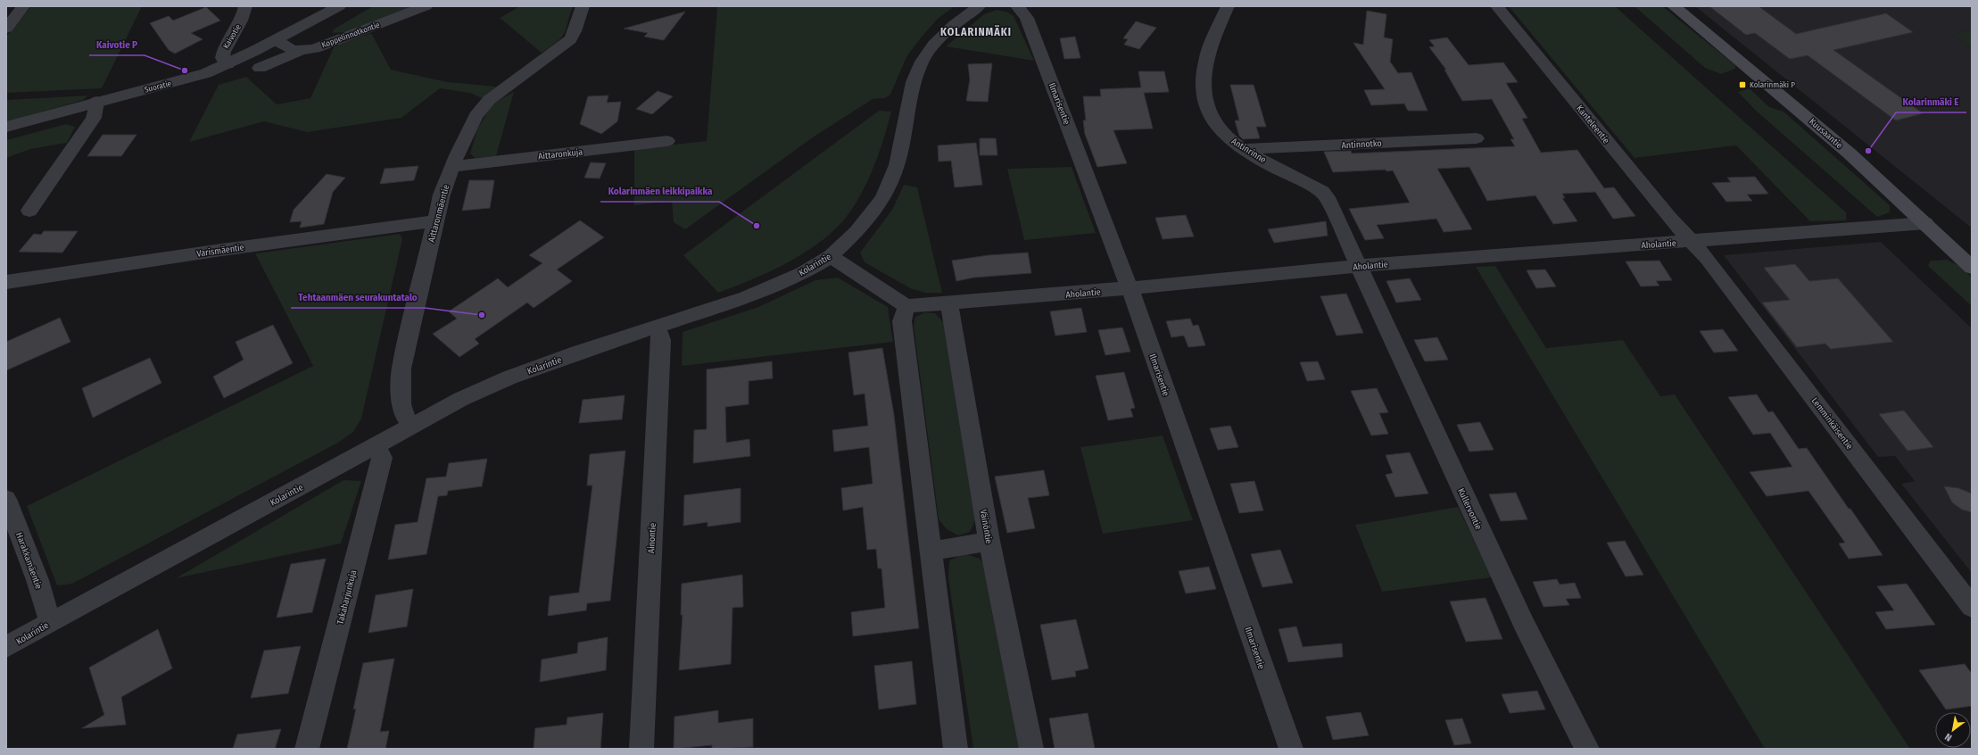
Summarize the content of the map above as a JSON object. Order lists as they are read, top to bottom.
{
  "streets": {
    "main road": ["Kuusaantie"],
    "street": [
      "Koppelinnotkontie",
      "Kaivotie",
      "Suoratie",
      "Ilmarisentie",
      "Kanteleentie",
      "Antinnotko",
      "Antinrinne",
      "Aittaronkuja",
      "Aittaronmäentie",
      "Aholantie",
      "Varismäentie",
      "Kolarintie",
      "Lemminkäisentie",
      "Kullervontie",
      "Väinöntie",
      "Ainontie",
      "Harakkamäentie",
      "Takaharjunkuja"
    ]
  },
  "crossings": [
    ["Kaivotie", "Suoratie"],
    ["Ilmarisentie", "Aholantie"],
    ["Kanteleentie", "Aholantie"],
    ["Kanteleentie", "Lemminkäisentie"],
    ["Kuusaantie", "Aholantie"],
    ["Antinnotko", "Antinrinne"],
    ["Antinrinne", "Aholantie"],
    ["Antinrinne", "Kullervontie"],
    ["Aittaronkuja", "Aittaronmäentie"],
    ["Aittaronmäentie", "Varismäentie"],
    ["Aittaronmäentie", "Kolarintie"],
    ["Aholantie", "Lemminkäisentie"],
    ["Aholantie", "Kullervontie"],
    ["Aholantie", "Väinöntie"],
    ["Kolarintie", "Ainontie"],
    ["Kolarintie", "Harakkamäentie"],
    ["Kolarintie", "Takaharjunkuja"]
  ],
  "districts": ["KOLARINMÄKI"],
  "places": {
    "other": [
      "Kaivotie P",
      "Kolarinmäki E",
      "Kolarinmäen leikkipaikka",
      "Tehtaanmäen seurakuntatalo"
    ],
    "transit": ["Kolarinmäki P"]
  },
  "north": "bottom left"
}
